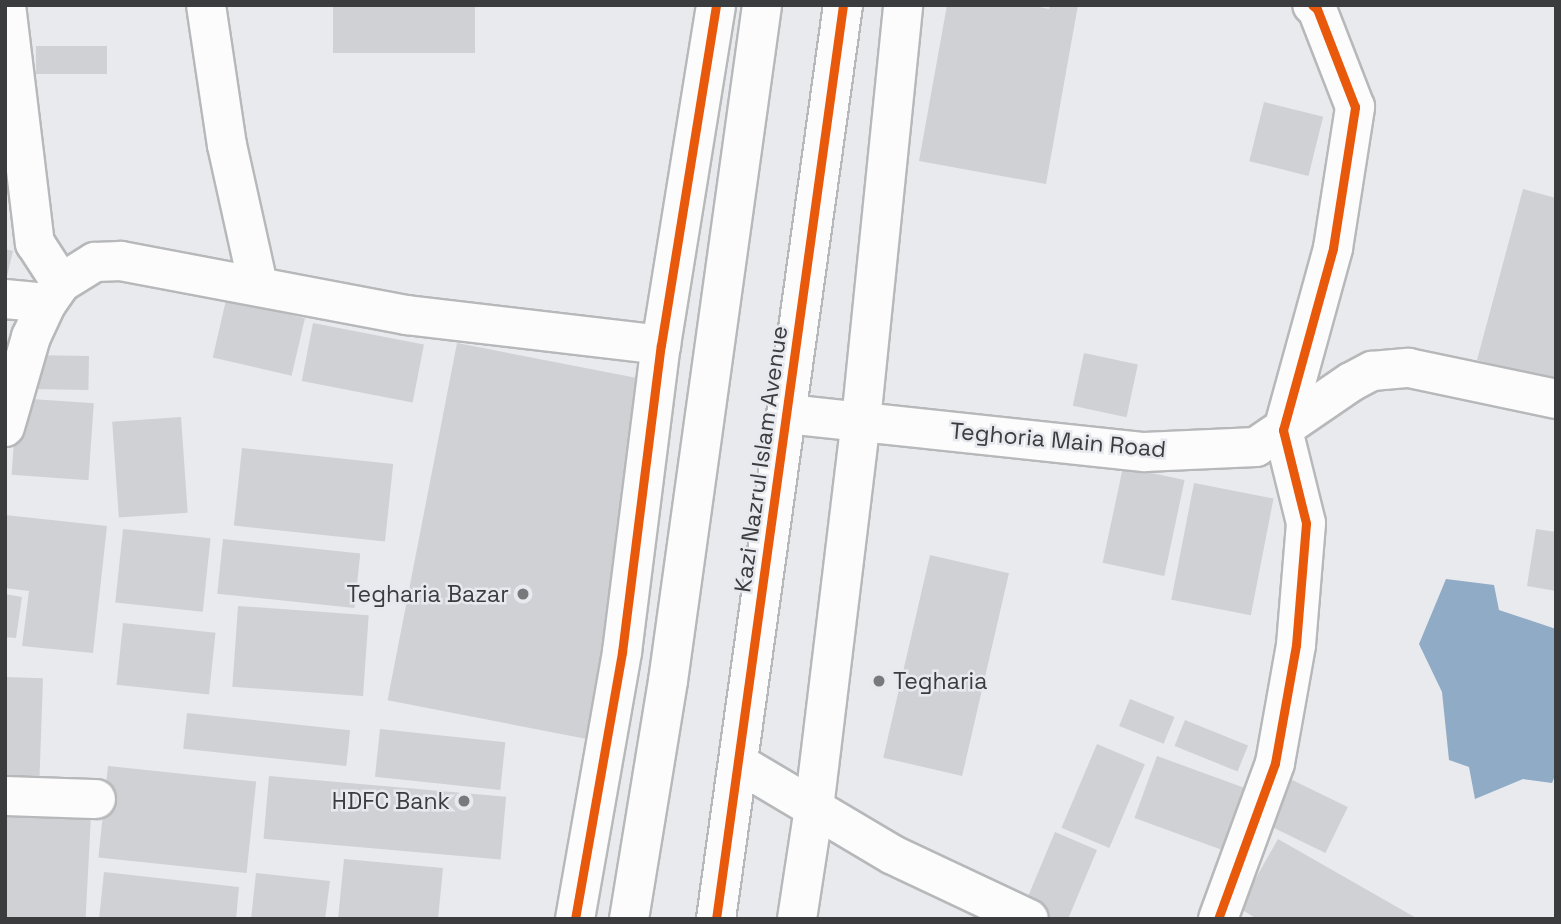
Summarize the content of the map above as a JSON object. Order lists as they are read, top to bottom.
{
  "streets": {
    "street": ["Teghoria Main Road", "Kazi Nazrul Islam Avenue"]
  },
  "crossings": [
    ["Teghoria Main Road", "Kazi Nazrul Islam Avenue"]
  ],
  "places": ["Tegharia Bazar", "Tegharia", "HDFC Bank"]
}
